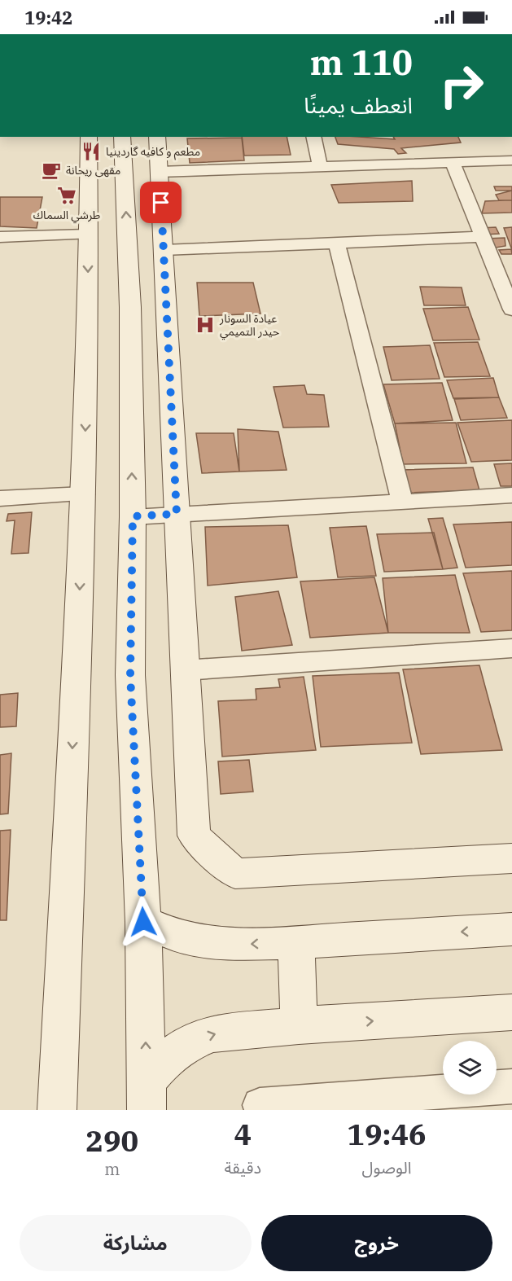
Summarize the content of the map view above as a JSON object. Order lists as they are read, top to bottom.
{
  "places": {
    "restaurant": ["مطعم و كافيه گاردينيا"],
    "cafe": ["مقهى ريحانة"],
    "supermarket": ["طرشي السماك"],
    "hospital": ["عيادة السونار حيدر التميمي"]
  },
  "page": {
    "status": "19:42",
    "turn": ["110 m", "انعطف يمينًا"],
    "eta": [
      "19:46",
      "الوصول",
      "4",
      "دقيقة",
      "290",
      "m"
    ],
    "buttons": ["خروج", "مشاركة"]
  }
}
